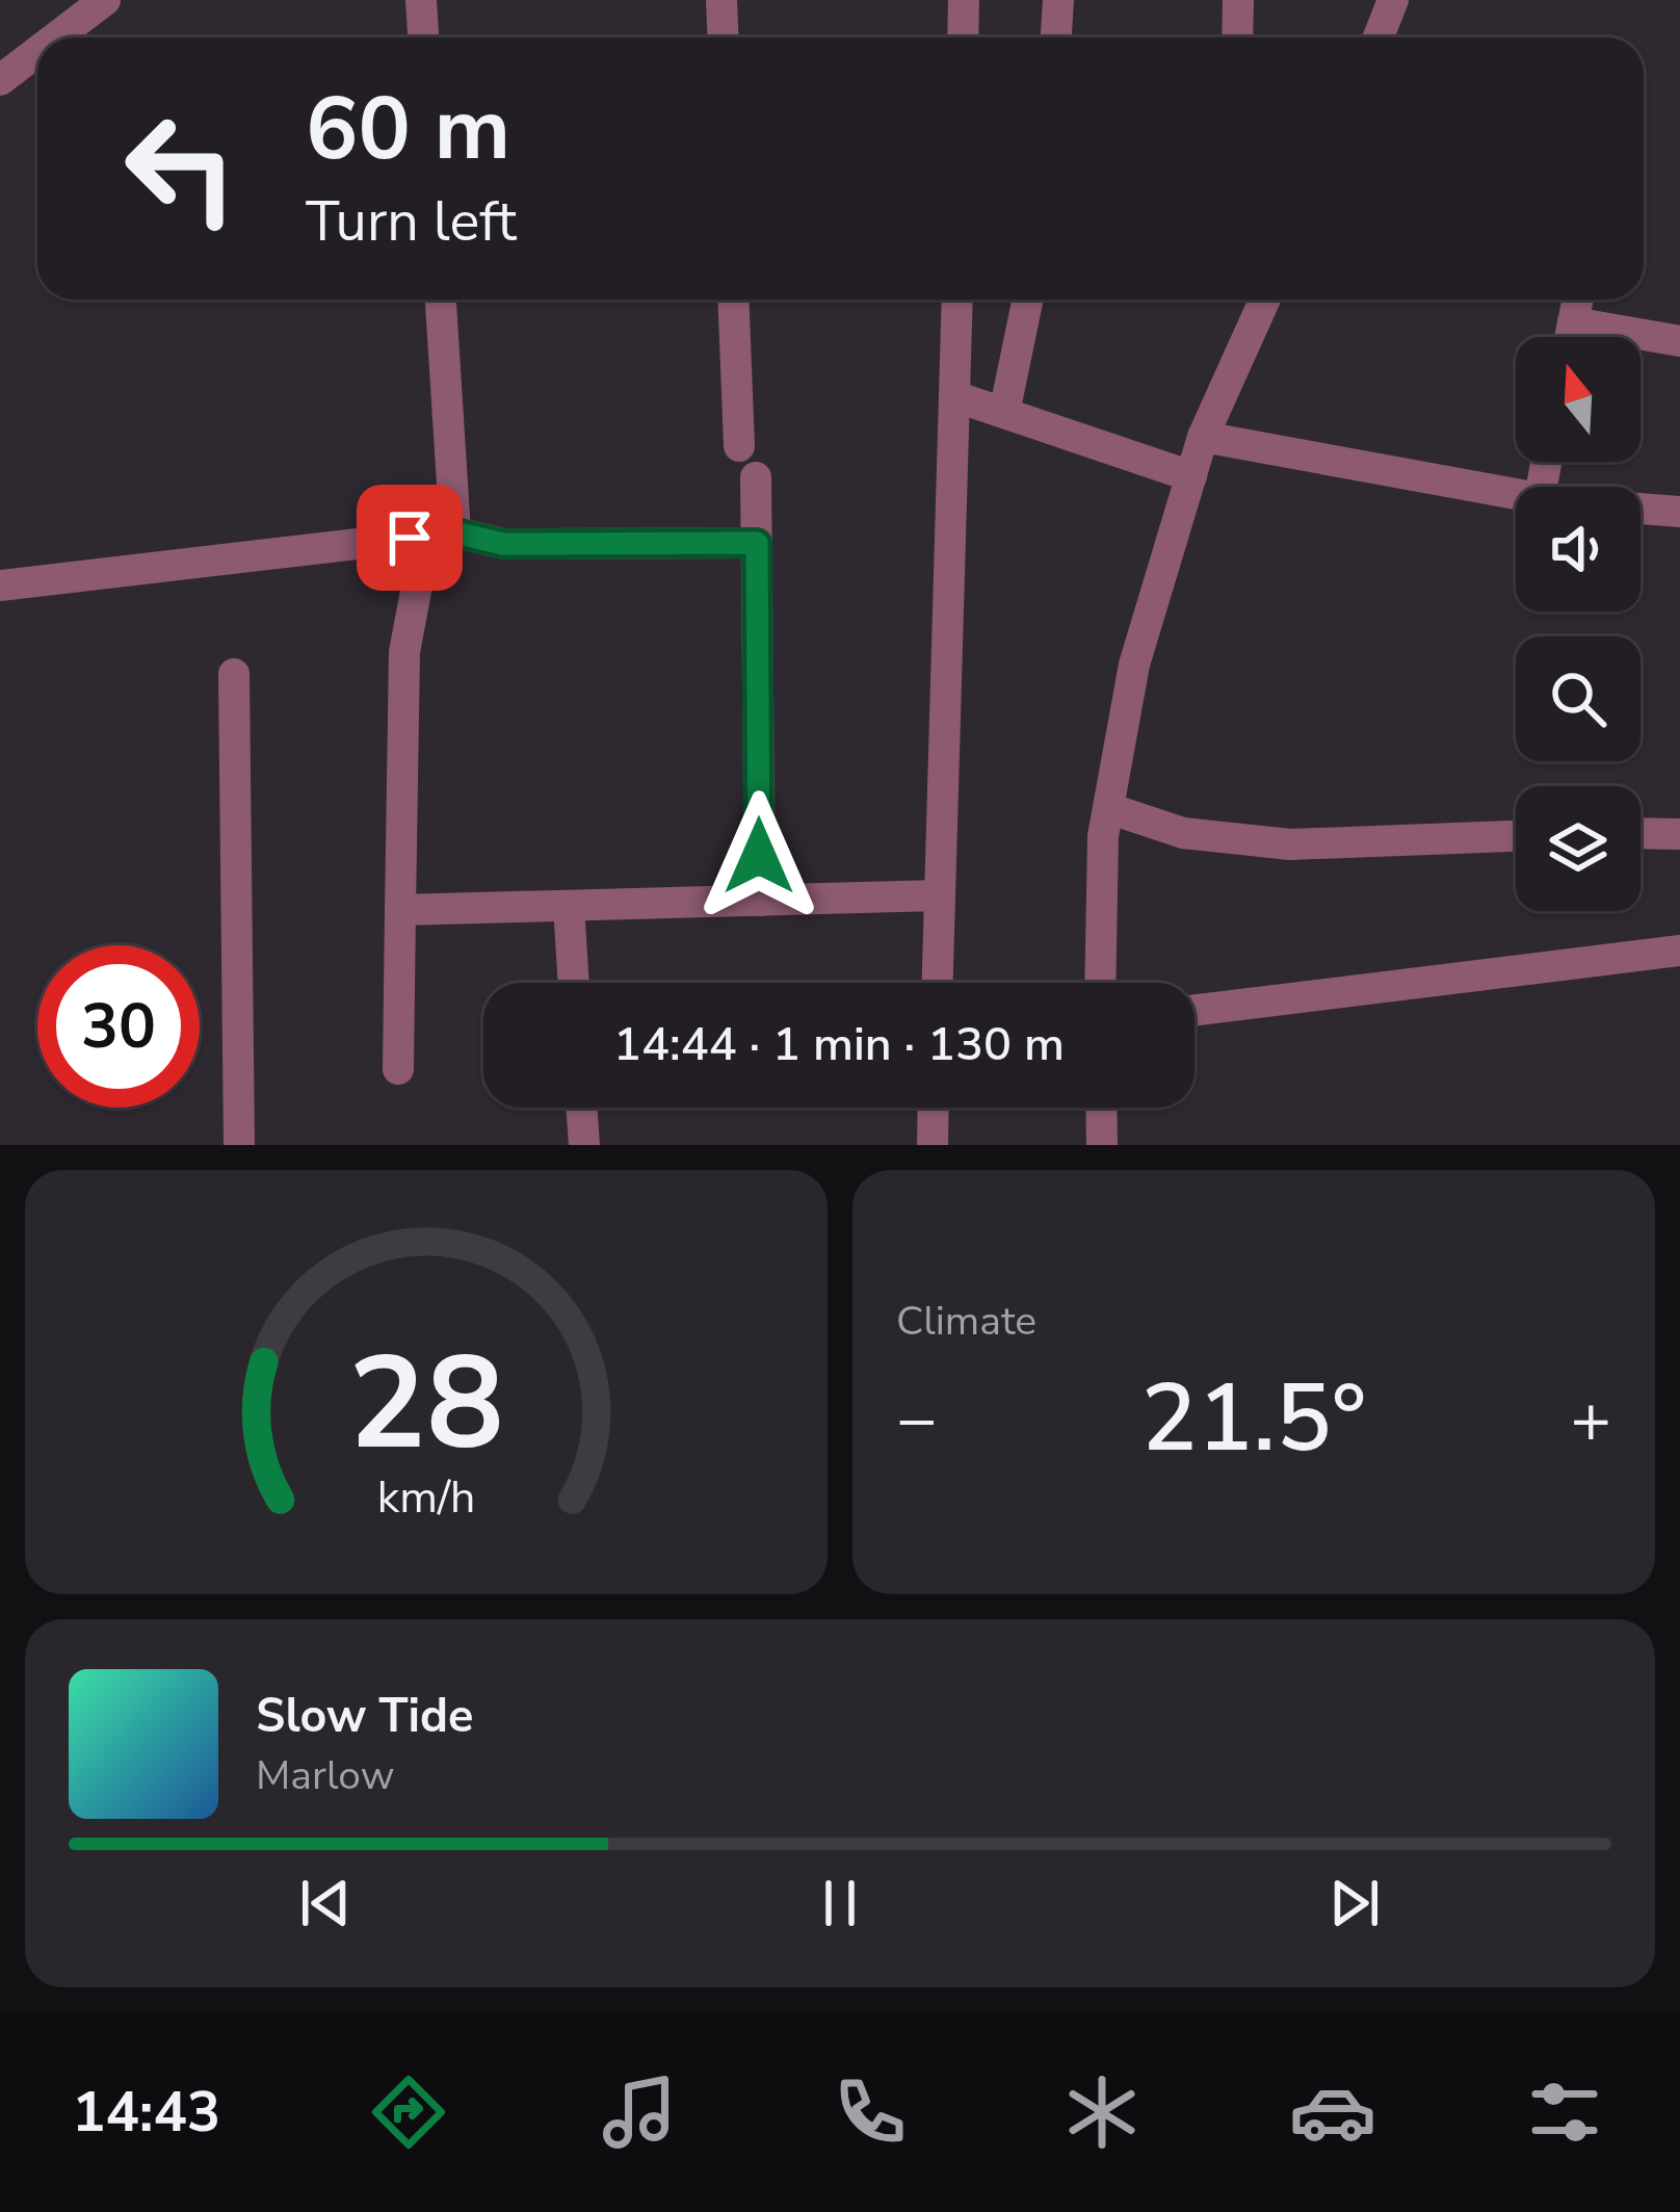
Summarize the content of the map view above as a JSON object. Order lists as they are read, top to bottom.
{
  "north": "top",
  "page": {
    "turn": ["60 m", "Turn left"],
    "limit": "30",
    "trip": "14:44 · 1 min · 130 m",
    "tile": "Climate",
    "heat": ["−", "21.5°", "+"],
    "song": ["Slow Tide", "Marlow"],
    "tabs": "14:43",
    "gauge": ["28", "km/h"]
  }
}
